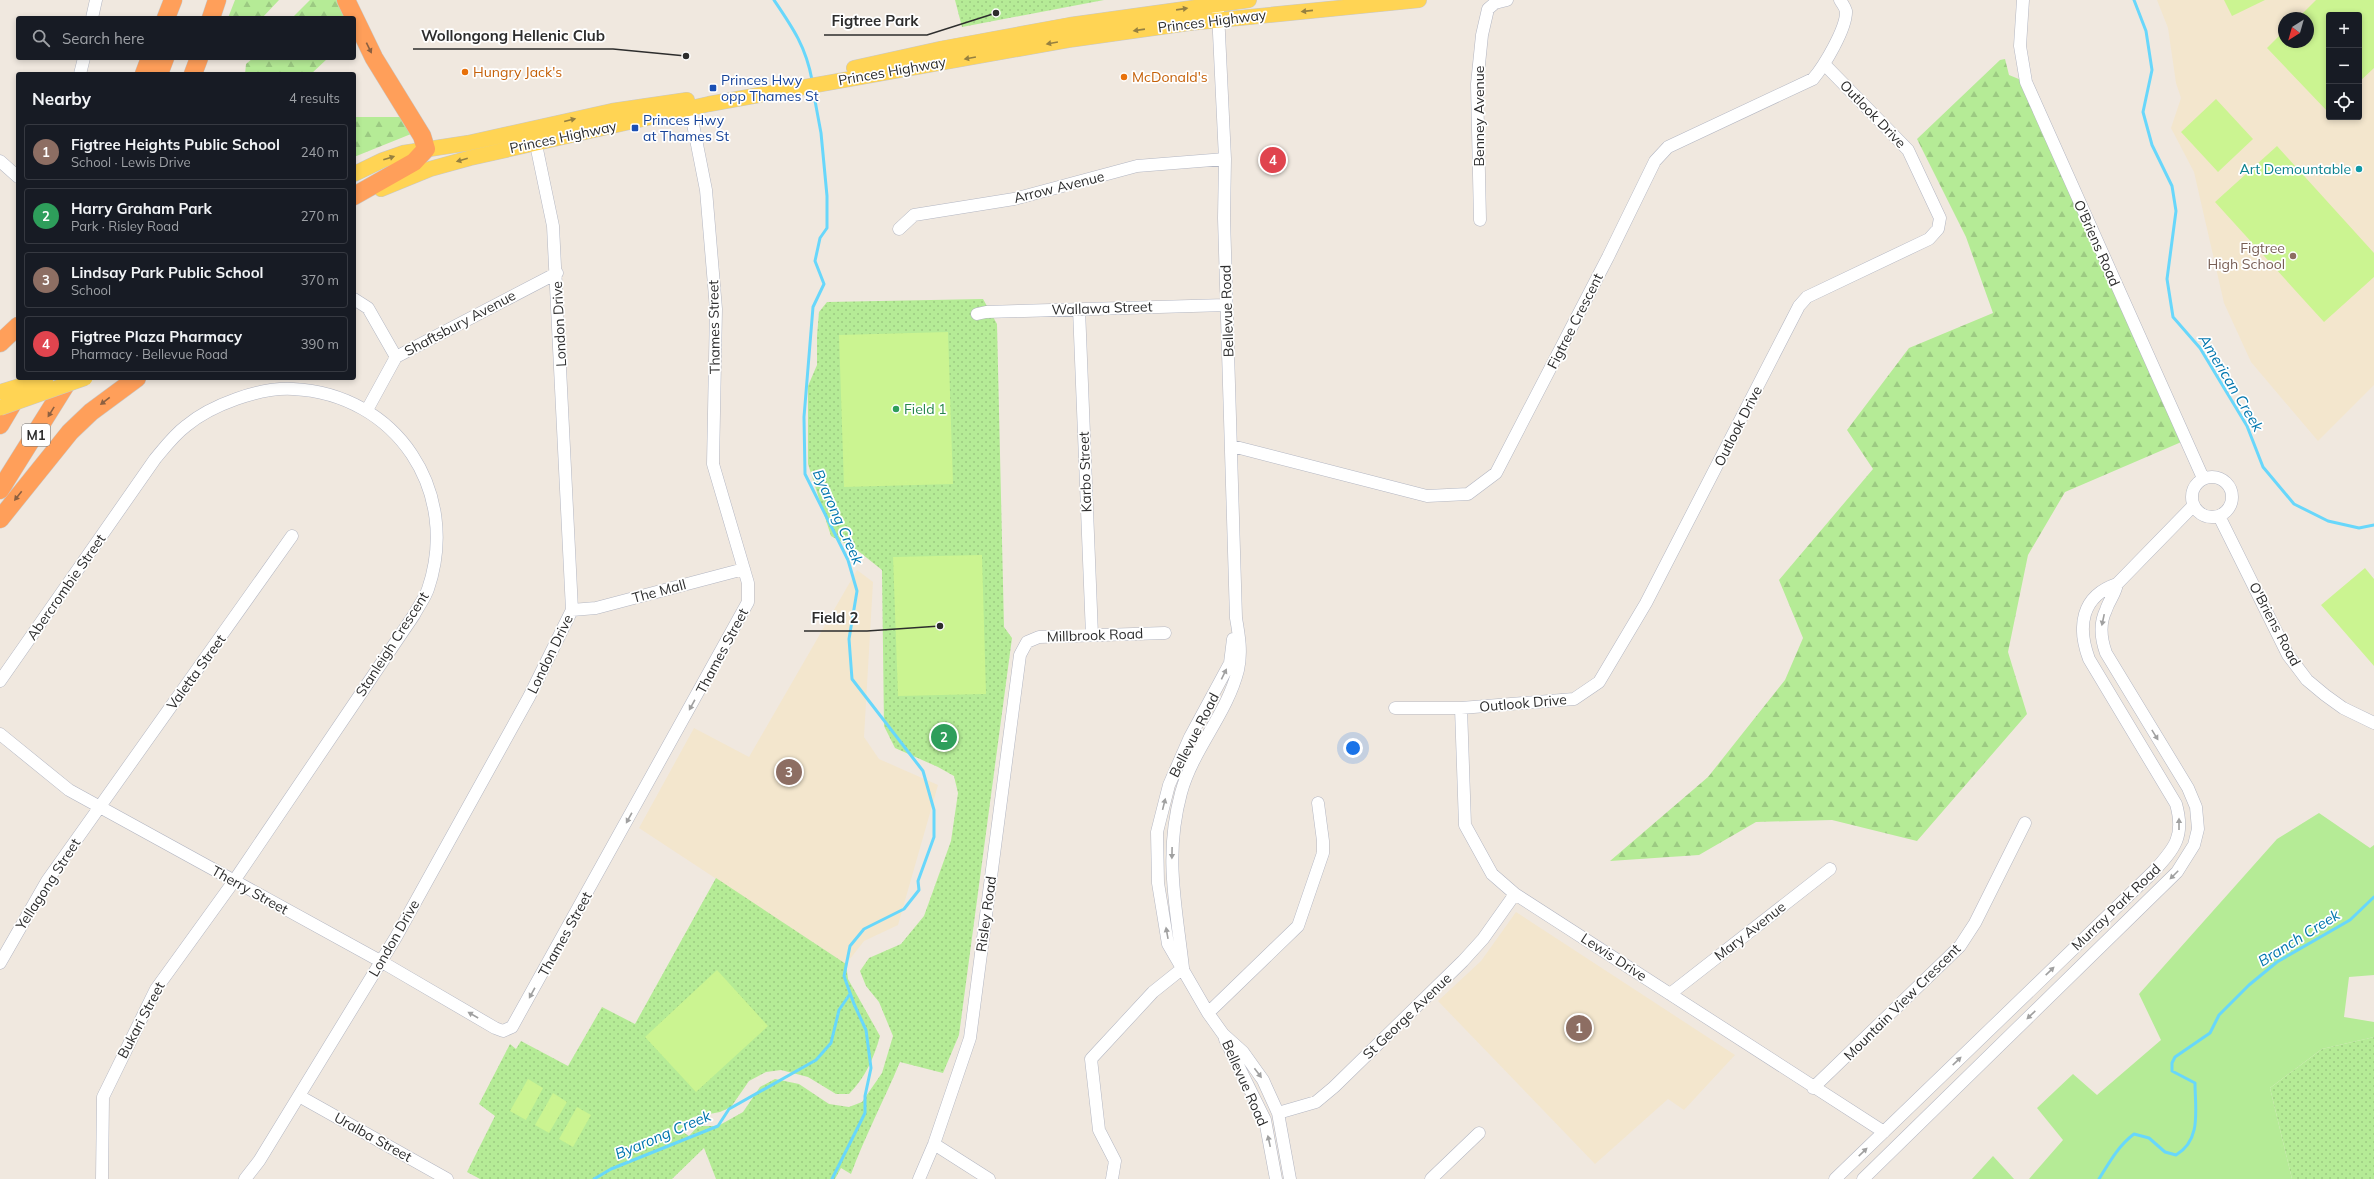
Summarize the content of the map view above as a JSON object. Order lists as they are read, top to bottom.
{
  "streets": {
    "highway": ["M1"],
    "main road": ["Princes Highway"],
    "street": [
      "Outlook Drive",
      "Benney Avenue",
      "Arrow Avenue",
      "O'Briens Road",
      "Wallawa Street",
      "Bellevue Road",
      "Figtree Crescent",
      "Shaftsbury Avenue",
      "London Drive",
      "Thames Street",
      "Karbo Street",
      "Abercrombie Street",
      "The Mall",
      "Millbrook Road",
      "Stanleigh Crescent",
      "Valetta Street",
      "Yellagong Street",
      "Therry Street",
      "Murray Park Road",
      "Risley Road",
      "Mary Avenue",
      "Lewis Drive",
      "Mountain View Crescent",
      "St George Avenue",
      "Bukari Street",
      "Uralba Street"
    ]
  },
  "crossings": [
    ["Princes Highway", "Bellevue Road"],
    ["Princes Highway", "London Drive"],
    ["Princes Highway", "Thames Street"],
    ["Outlook Drive", "Figtree Crescent"],
    ["Outlook Drive", "Lewis Drive"],
    ["Arrow Avenue", "Bellevue Road"],
    ["O'Briens Road", "Murray Park Road"],
    ["Wallawa Street", "Bellevue Road"],
    ["Wallawa Street", "Karbo Street"],
    ["Bellevue Road", "Figtree Crescent"],
    ["Bellevue Road", "St George Avenue"],
    ["Shaftsbury Avenue", "London Drive"],
    ["Shaftsbury Avenue", "Stanleigh Crescent"],
    ["London Drive", "The Mall"],
    ["London Drive", "Therry Street"],
    ["London Drive", "Uralba Street"],
    ["Thames Street", "The Mall"],
    ["Thames Street", "Therry Street"],
    ["Karbo Street", "Millbrook Road"],
    ["Abercrombie Street", "Stanleigh Crescent"],
    ["Millbrook Road", "Risley Road"],
    ["Stanleigh Crescent", "Therry Street"],
    ["Stanleigh Crescent", "Bukari Street"],
    ["Valetta Street", "Yellagong Street"],
    ["Valetta Street", "Therry Street"],
    ["Yellagong Street", "Therry Street"],
    ["Therry Street", "Bukari Street"],
    ["Murray Park Road", "Lewis Drive"],
    ["Mary Avenue", "Lewis Drive"],
    ["Lewis Drive", "Mountain View Crescent"],
    ["Lewis Drive", "St George Avenue"]
  ],
  "one_way": ["Thames Street"],
  "water": ["American Creek", "Byarong Creek", "Branch Creek"],
  "places": {
    "other": [
      "Figtree Park",
      "Wollongong Hellenic Club",
      "Hungry Jack's",
      "McDonald's",
      "Art Demountable",
      "Figtree High School",
      "Field 1",
      "Field 2"
    ],
    "transit": ["Princes Hwy opp Thames St", "Princes Hwy at Thames St"]
  },
  "north": "bottom left",
  "page": {
    "map_buttons": ["+", "−"],
    "search": "Search here",
    "heading": ["Nearby", "4 results"],
    "list": [
      {
        "mark": "1",
        "name": "Figtree Heights Public School",
        "note": "School · Lewis Drive",
        "value": "240 m"
      },
      {
        "mark": "2",
        "name": "Harry Graham Park",
        "note": "Park · Risley Road",
        "value": "270 m"
      },
      {
        "mark": "3",
        "name": "Lindsay Park Public School",
        "note": "School",
        "value": "370 m"
      },
      {
        "mark": "4",
        "name": "Figtree Plaza Pharmacy",
        "note": "Pharmacy · Bellevue Road",
        "value": "390 m"
      }
    ],
    "pins": [
      "4",
      "2",
      "3",
      "1"
    ]
  }
}
